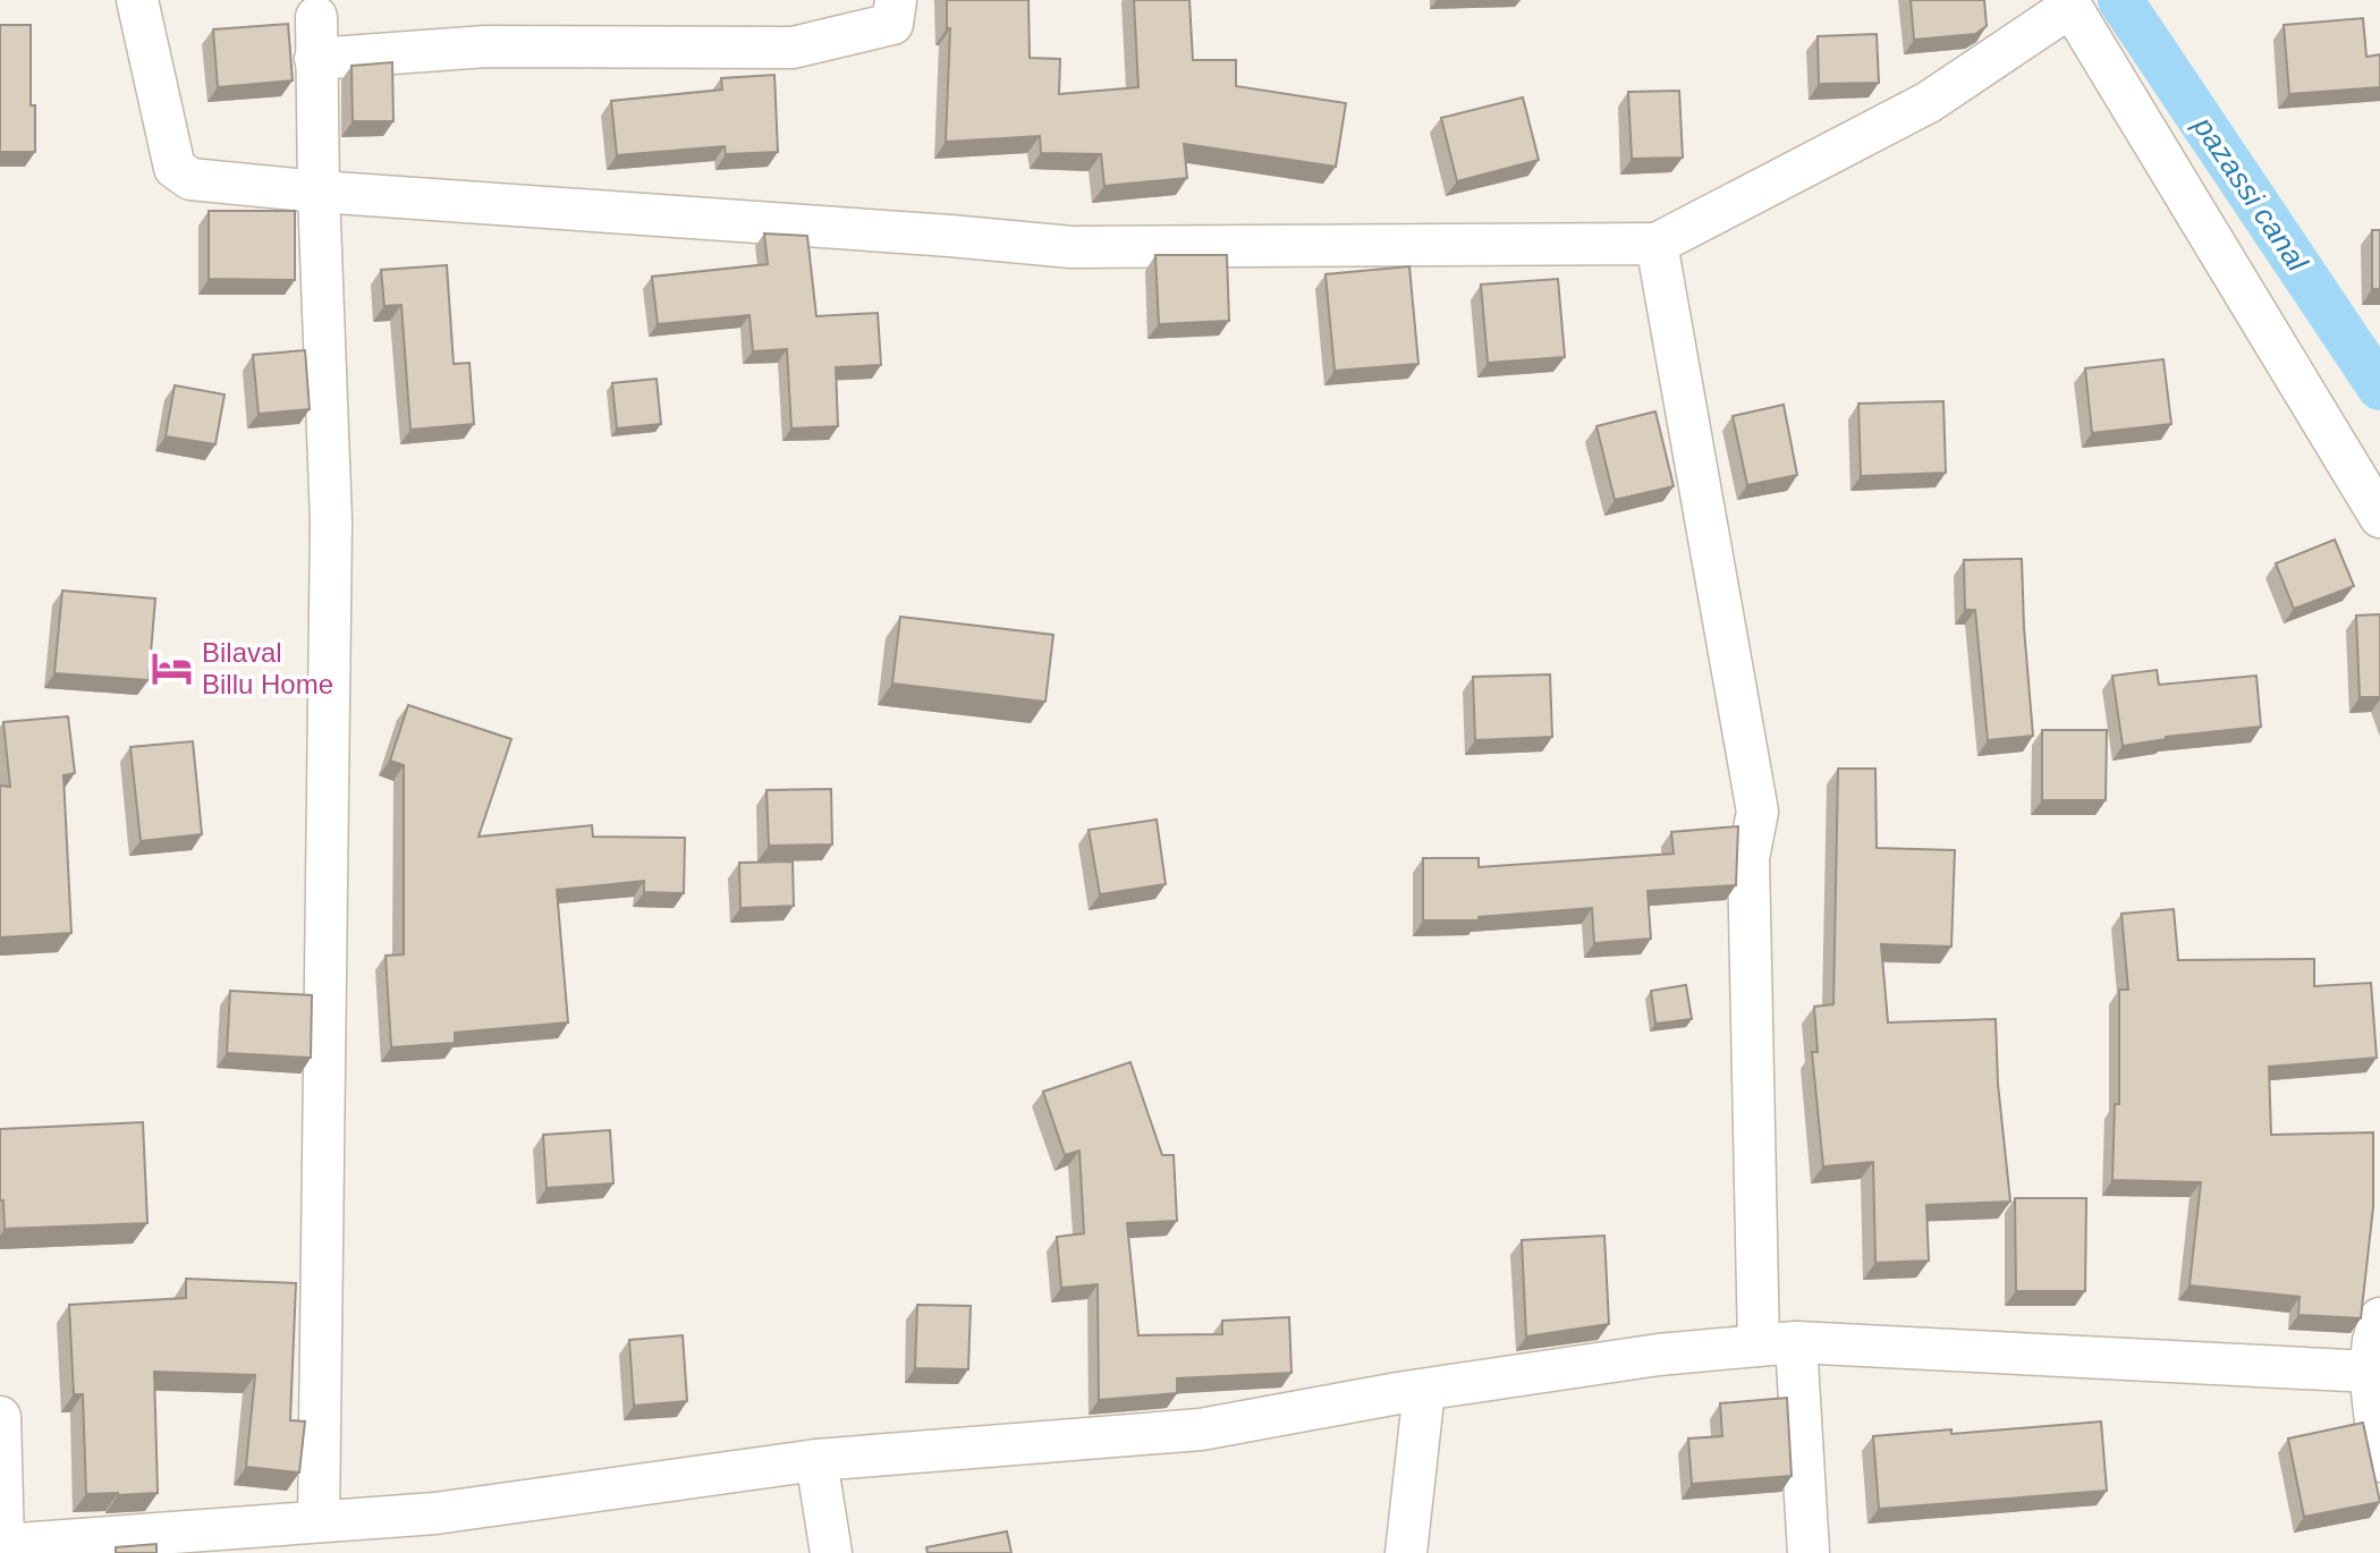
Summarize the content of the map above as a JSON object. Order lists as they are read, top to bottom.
{
  "water": ["pazassi canal"],
  "places": {
    "hotel": ["Bilaval Billu Home"]
  }
}
